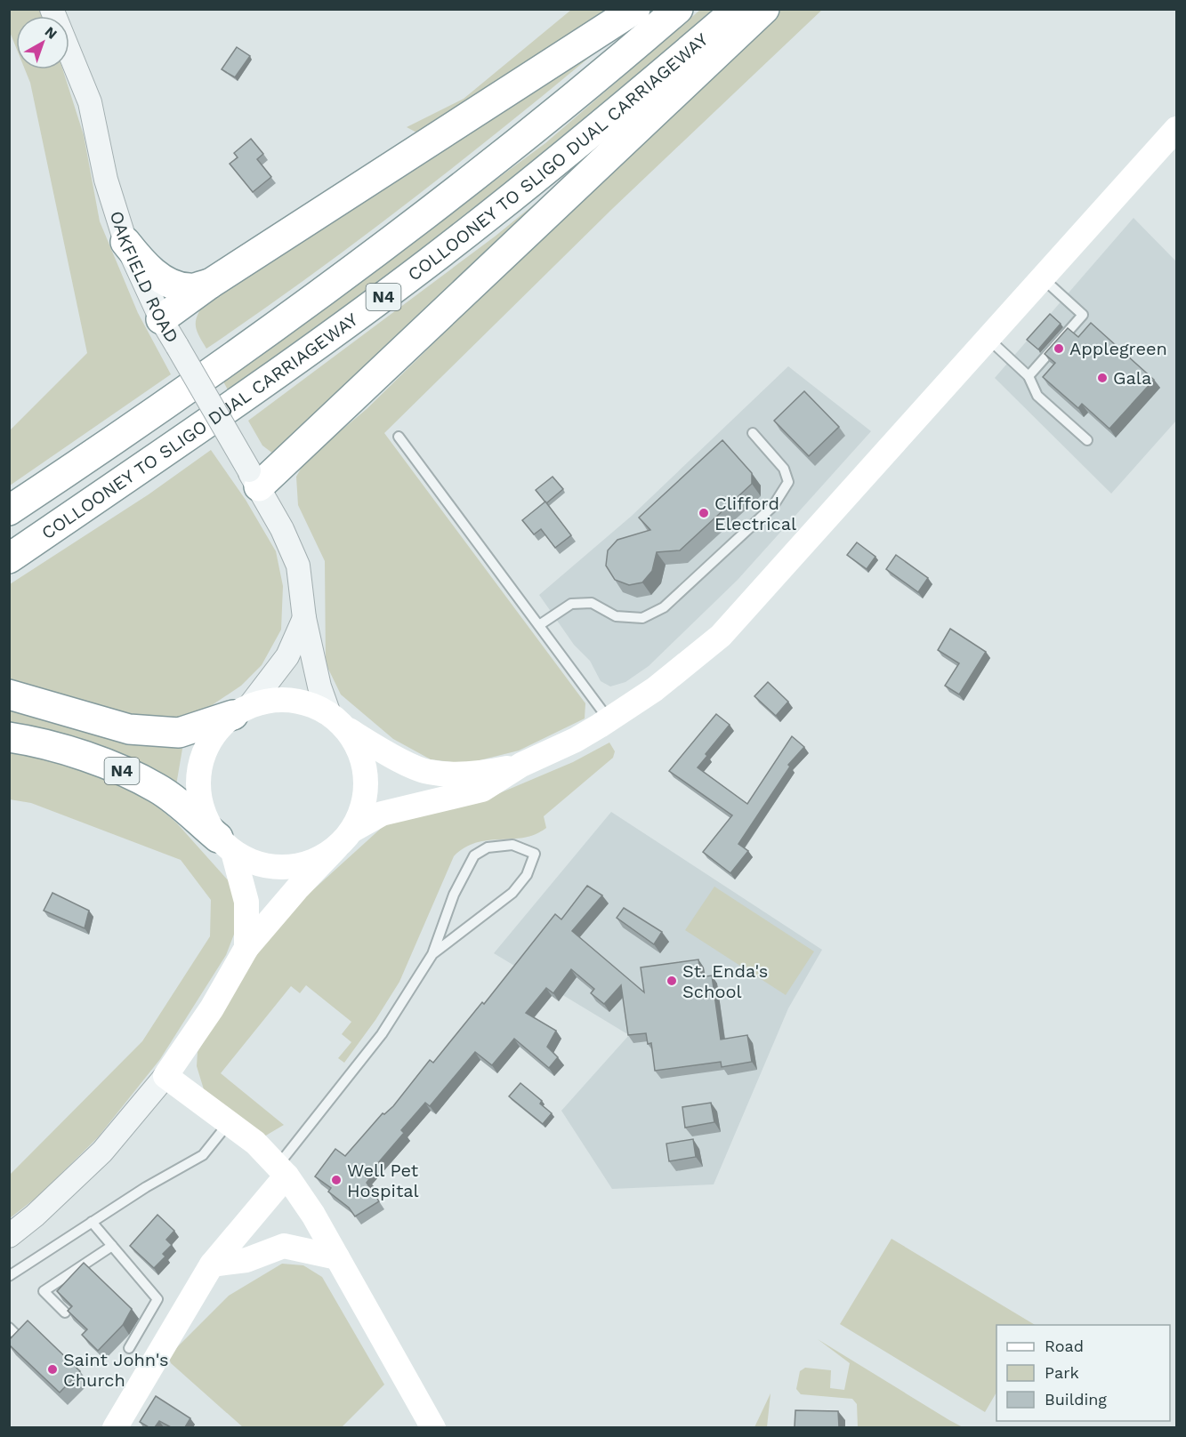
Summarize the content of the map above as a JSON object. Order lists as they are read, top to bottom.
{
  "streets": {
    "highway": ["COLLOONEY TO SLIGO DUAL CARRIAGEWAY", "N4"],
    "street": ["OAKFIELD ROAD"]
  },
  "crossings": [
    ["OAKFIELD ROAD", "N4"]
  ],
  "places": [
    "Applegreen",
    "Gala",
    "Clifford Electrical",
    "St. Enda's School",
    "Well Pet Hospital",
    "Saint John's Church"
  ],
  "legend": ["Road", "Park", "Building"],
  "north": "top right"
}
